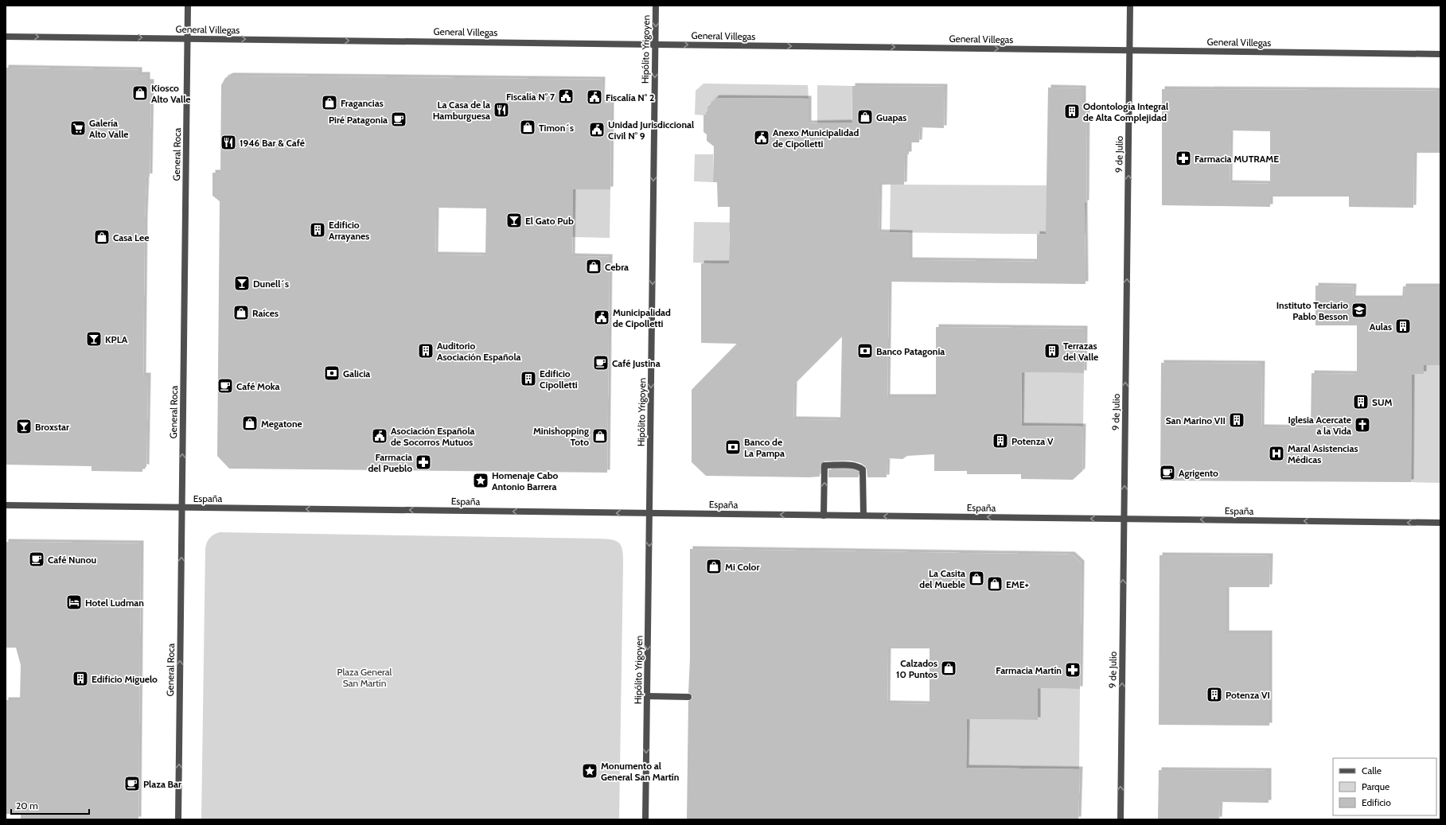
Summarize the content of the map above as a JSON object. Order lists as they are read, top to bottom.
{
  "streets": {
    "street": [
      "General Villegas",
      "Hipólito Yrigoyen",
      "General Roca",
      "9 de Julio",
      "España"
    ]
  },
  "crossings": [
    ["General Villegas", "Hipólito Yrigoyen"],
    ["General Villegas", "General Roca"],
    ["General Villegas", "9 de Julio"],
    ["Hipólito Yrigoyen", "España"],
    ["General Roca", "España"],
    ["9 de Julio", "España"]
  ],
  "one_way": [
    "General Villegas",
    "Hipólito Yrigoyen",
    "General Roca",
    "9 de Julio",
    "España"
  ],
  "parks": ["Plaza General San Martín"],
  "places": {
    "shop": [
      "Kiosco Alto Valle",
      "Fragancias",
      "Guapas",
      "Timon´s",
      "Casa Lee",
      "Cebra",
      "Raíces",
      "Megatone",
      "Minishopping Toto",
      "Mi Color",
      "La Casita del Mueble",
      "EME+",
      "Calzados 10 Puntos"
    ],
    "public building": [
      "Fiscalía N° 7",
      "Fiscalía N° 2",
      "Unidad Jurisdiccional Civil N° 9",
      "Anexo Municipalidad de Cipolletti",
      "Municipalidad de Cipolletti",
      "Asociación Española de Socorros Mutuos"
    ],
    "restaurant": ["La Casa de la Hamburguesa", "1946 Bar & Café"],
    "building": [
      "Odontología Integral de Alta Complejidad",
      "Edificio Arrayanes",
      "Aulas",
      "Auditorio Asociación Española",
      "Terrazas del Valle",
      "Edificio Cipolletti",
      "SUM",
      "San Marino VII",
      "Potenza V",
      "Edificio Miguelo",
      "Potenza VI"
    ],
    "cafe": [
      "Piré Patagonia",
      "Café Justina",
      "Café Moka",
      "Agrigento",
      "Café Nunou",
      "Plaza Bar"
    ],
    "supermarket": ["Galería Alto Valle"],
    "pharmacy": ["Farmacia MUTRAME", "Farmacia del Pueblo", "Farmacia Martín"],
    "bar": [
      "El Gato Pub",
      "Dunell´s",
      "KPLA",
      "Broxstar"
    ],
    "school or university": ["Instituto Terciario Pablo Besson"],
    "bank": ["Banco Patagonia", "Galicia", "Banco de La Pampa"],
    "church": ["Iglesia Acercate a la Vida"],
    "hospital": ["Maral Asistencias Médicas"],
    "place": ["Homenaje Cabo Antonio Barrera", "Monumento al General San Martín"],
    "hotel": ["Hotel Ludman"]
  },
  "legend": ["Calle", "Parque", "Edificio"],
  "scale_bar": "20 m"
}
